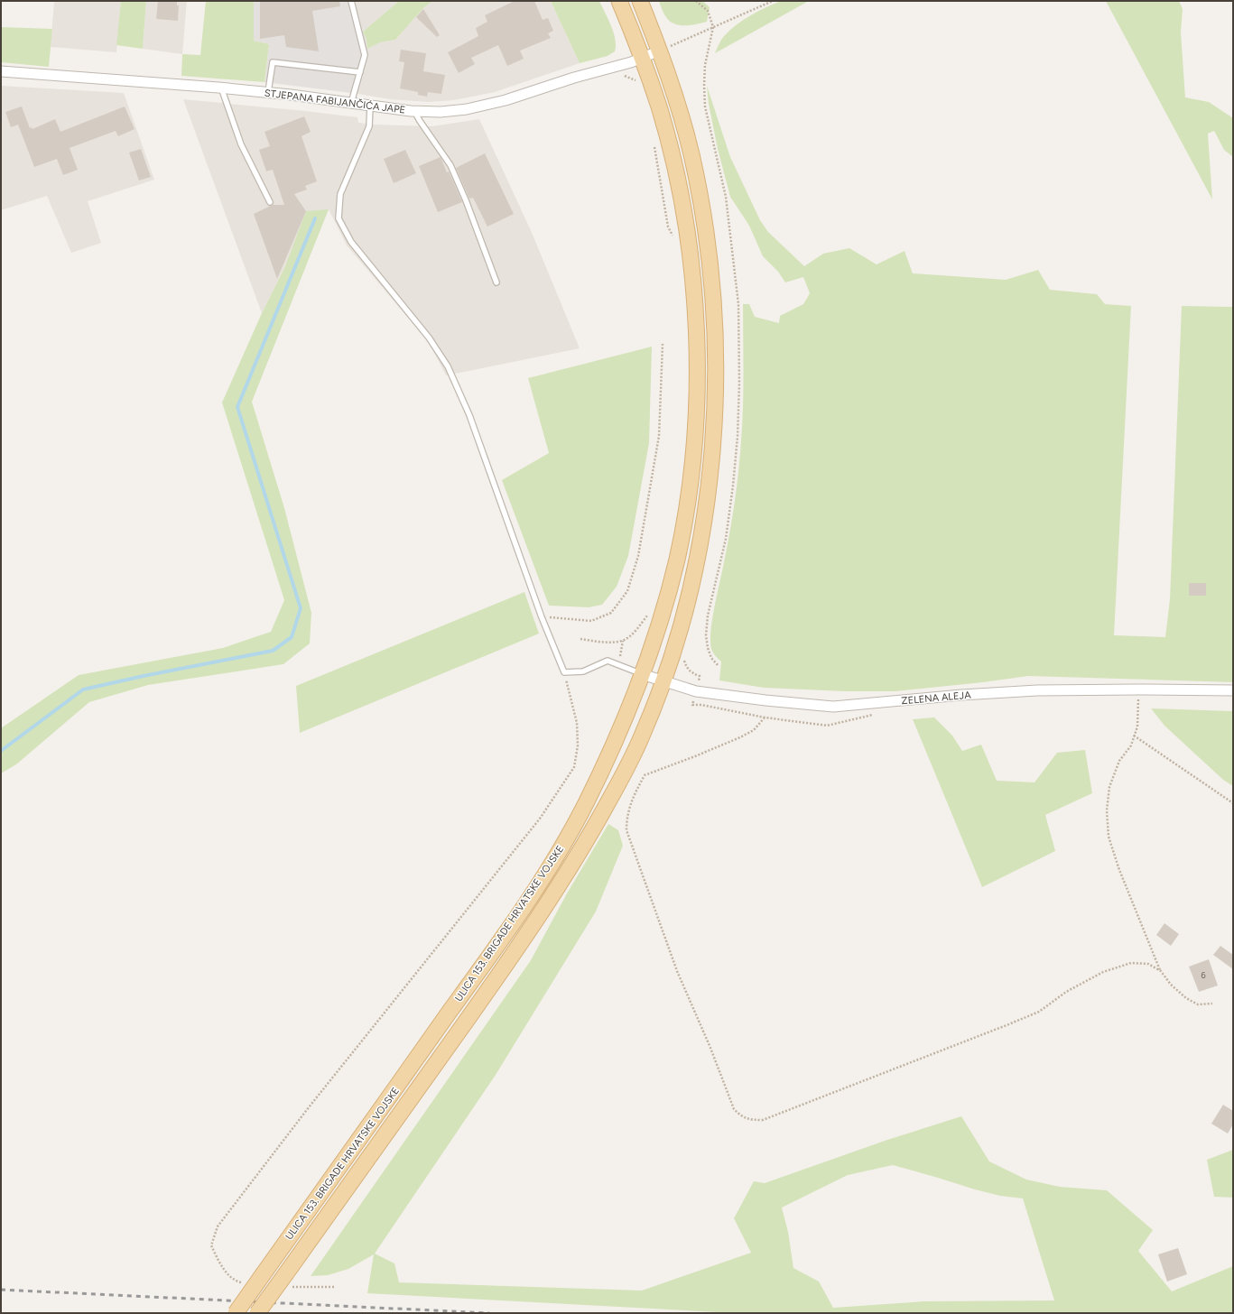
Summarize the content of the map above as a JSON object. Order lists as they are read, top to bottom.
{
  "streets": {
    "main road": ["ULICA 153. BRIGADE HRVATSKE VOJSKE"],
    "street": ["STJEPANA FABIJANČIĆA JAPE", "ZELENA ALEJA"]
  },
  "crossings": [
    ["STJEPANA FABIJANČIĆA JAPE", "ULICA 153. BRIGADE HRVATSKE VOJSKE"],
    ["ZELENA ALEJA", "ULICA 153. BRIGADE HRVATSKE VOJSKE"]
  ],
  "house_numbers": ["6"]
}
